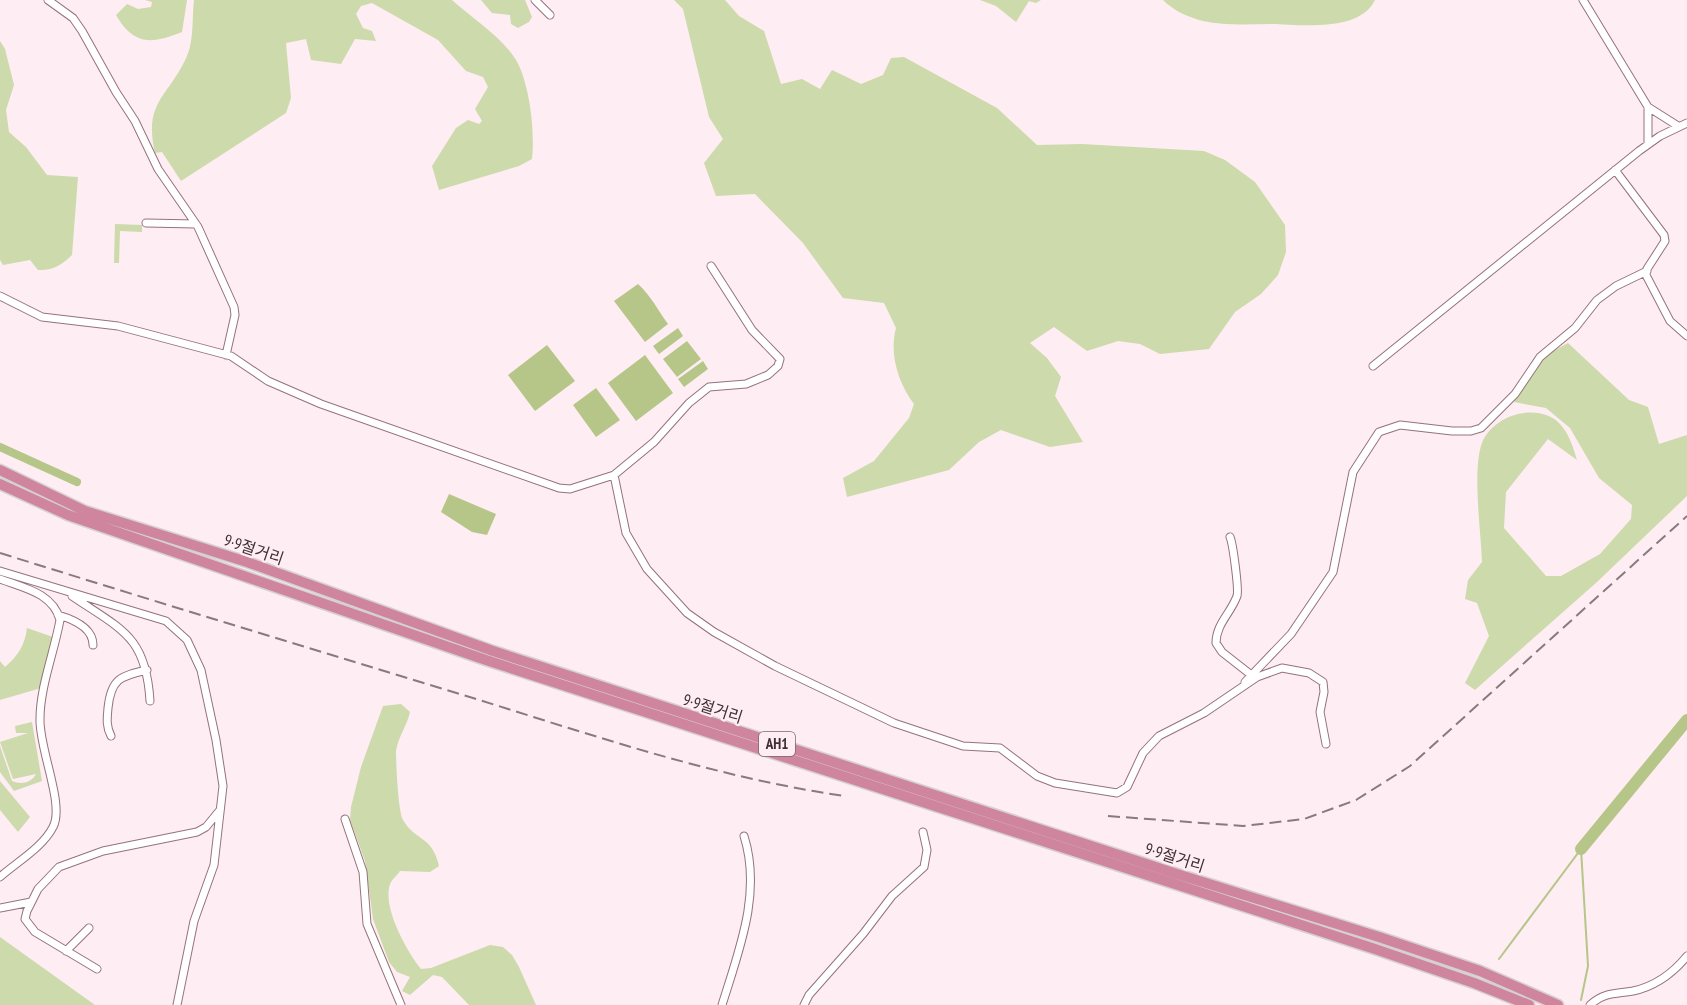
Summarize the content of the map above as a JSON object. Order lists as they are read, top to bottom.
{
  "streets": {
    "highway": ["9·9절거리", "AH1"]
  }
}
